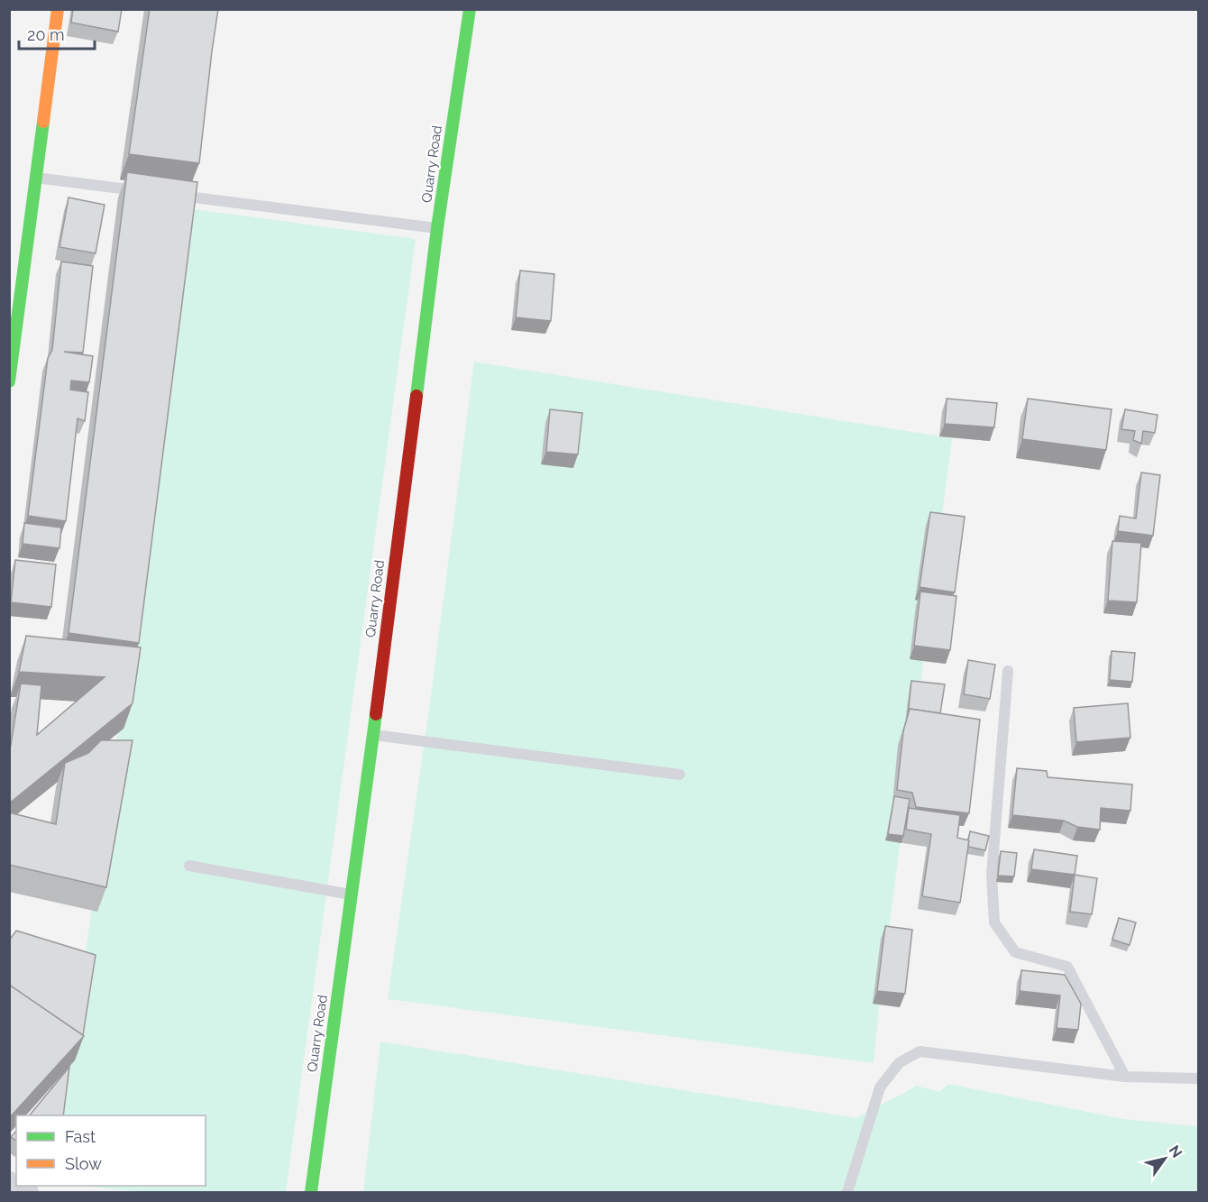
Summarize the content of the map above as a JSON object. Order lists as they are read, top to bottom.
{
  "streets": {
    "main road": ["Quarry Road"]
  },
  "legend": ["Fast", "Slow"],
  "scale_bar": "20 m",
  "north": "top right"
}
